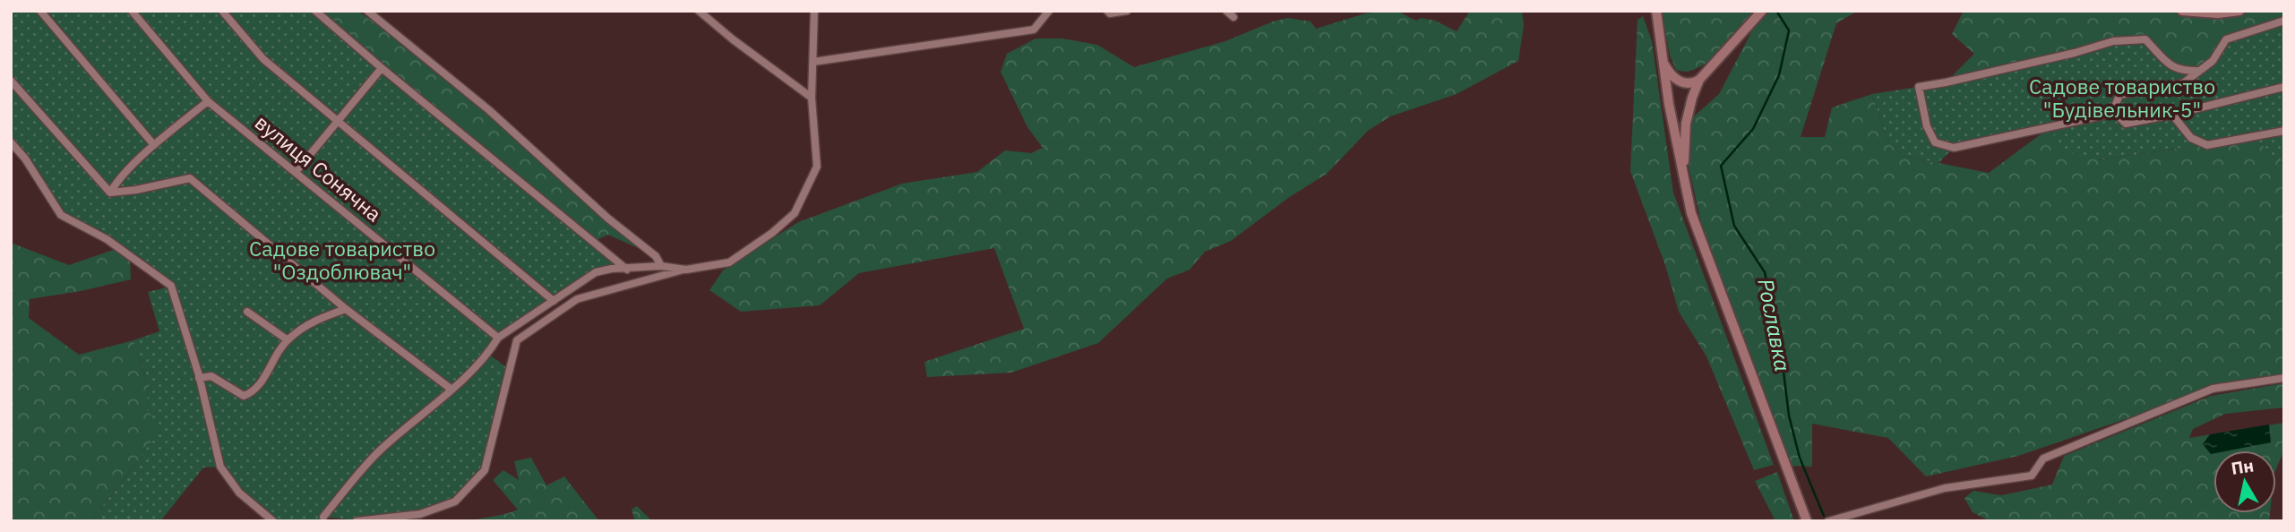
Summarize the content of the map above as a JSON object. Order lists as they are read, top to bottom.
{
  "streets": {
    "street": ["вулиця Сонячна"]
  },
  "water": ["Рославка"],
  "parks": ["Садове товариство \"Будівельник-5\"", "Садове товариство \"Оздоблювач\""],
  "north": "top"
}
